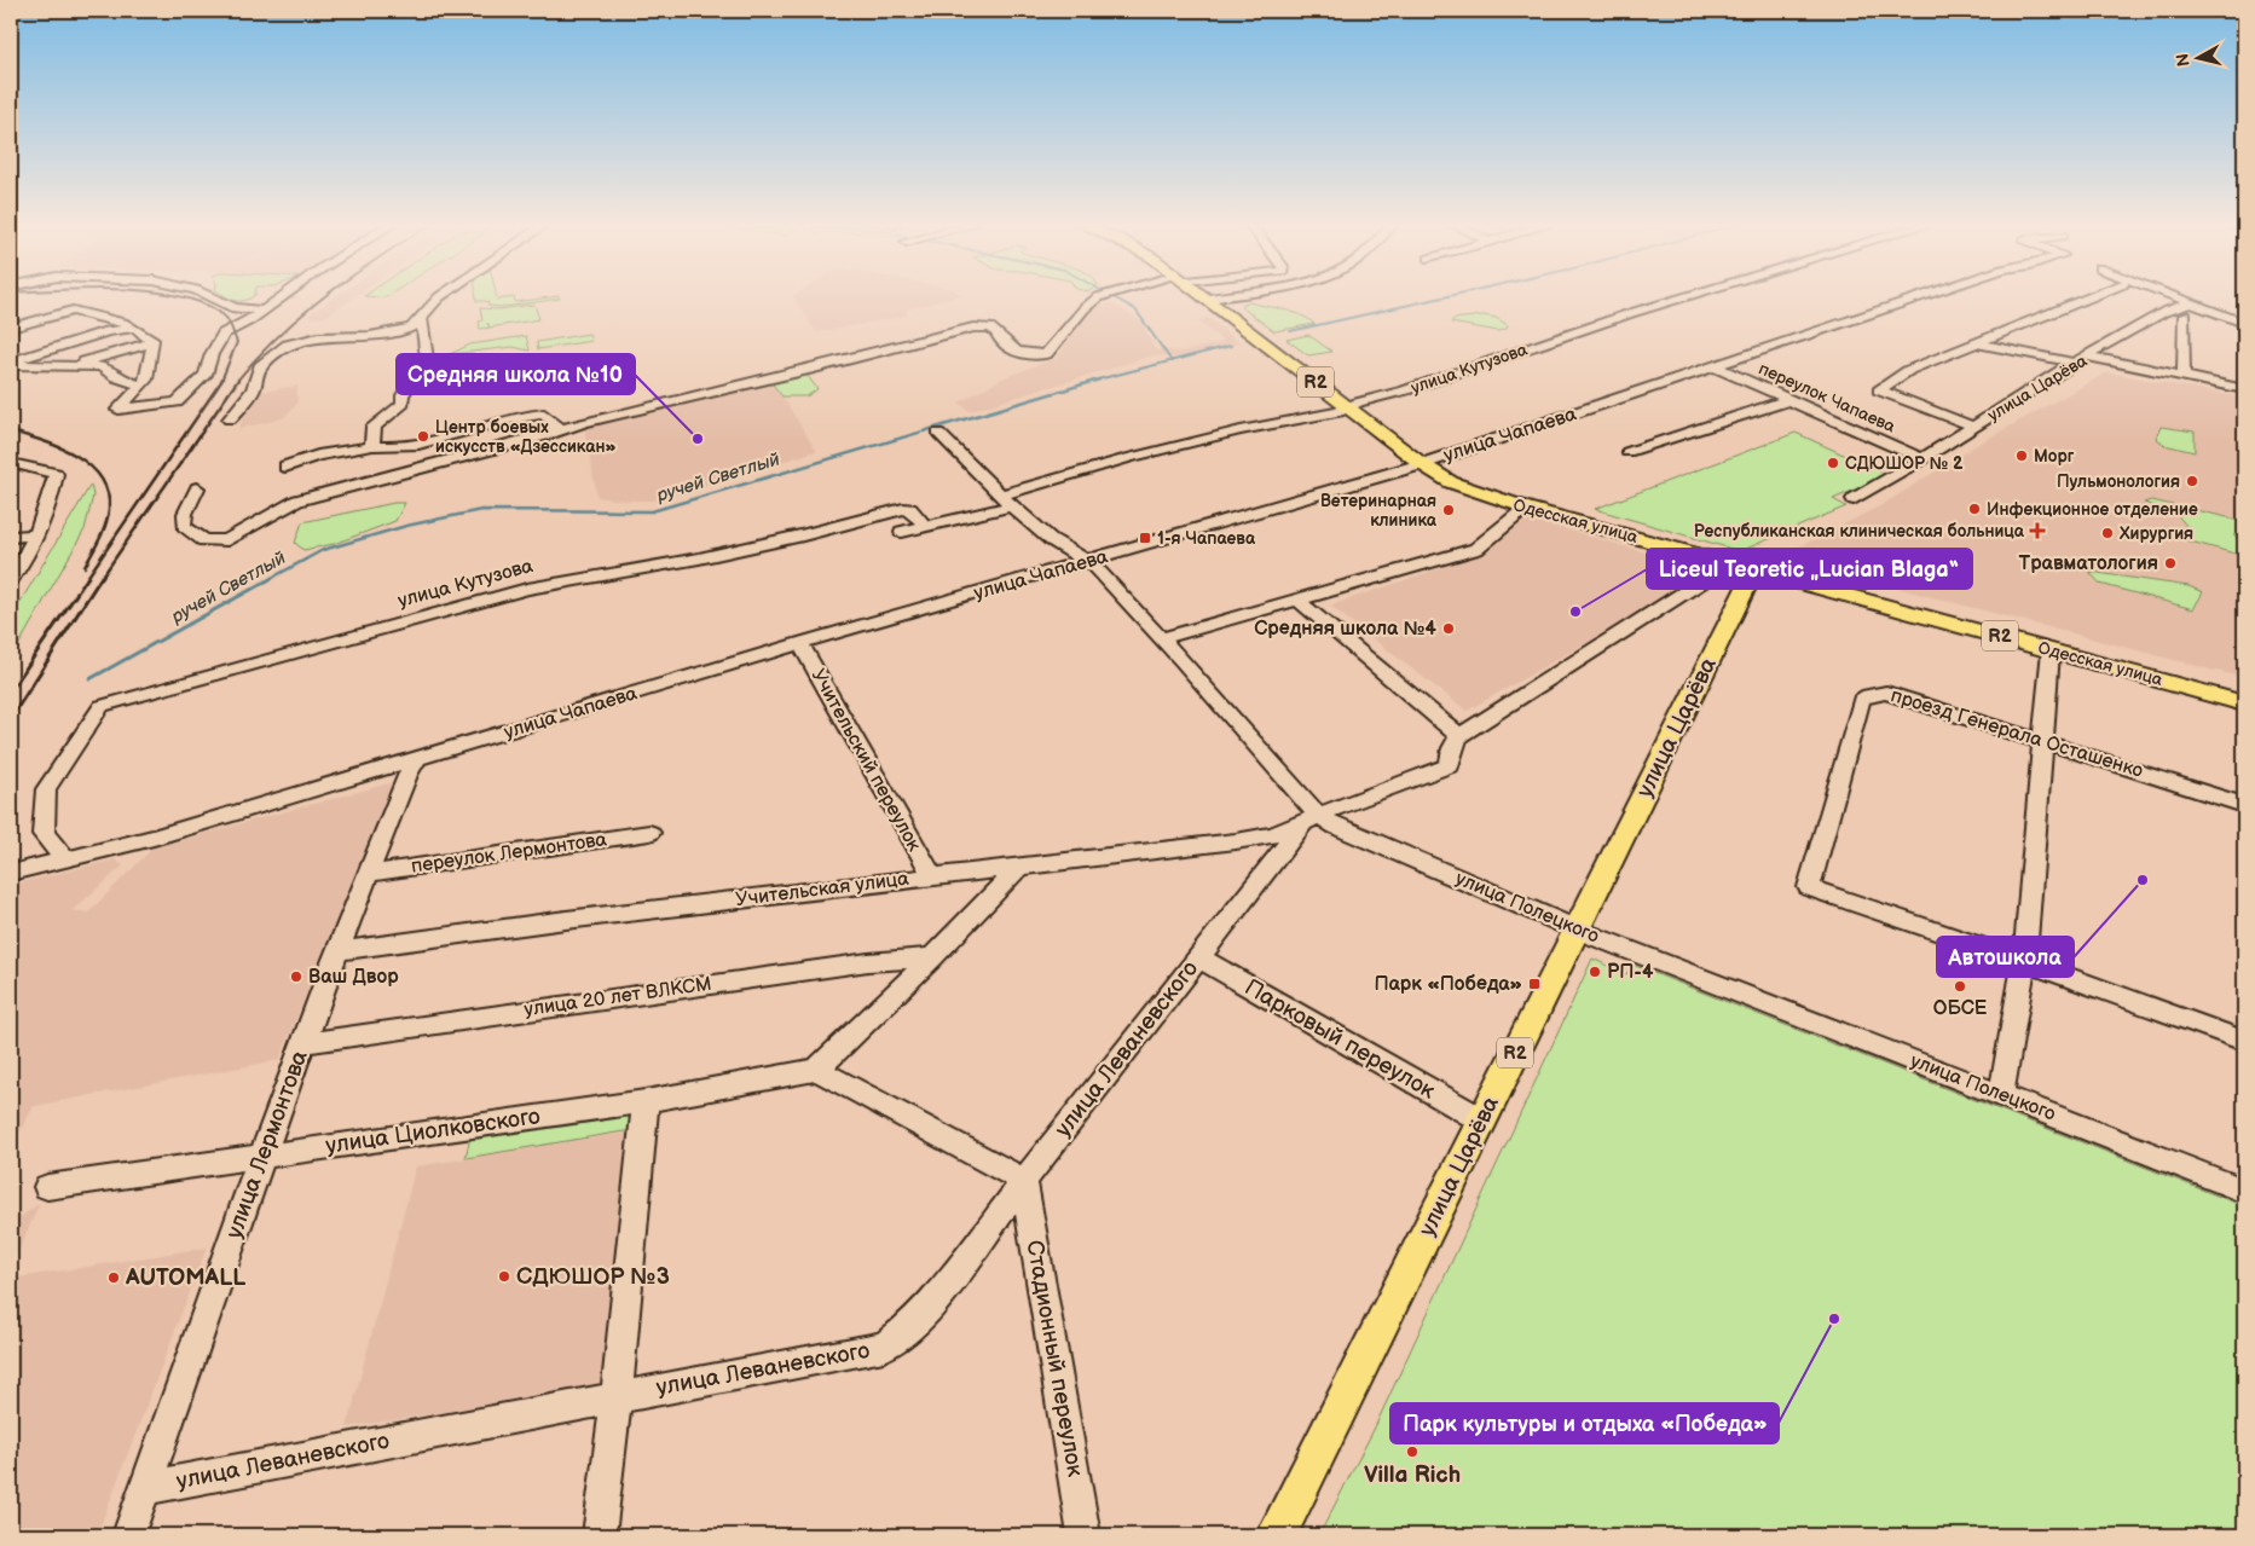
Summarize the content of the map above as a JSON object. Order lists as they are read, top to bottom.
{
  "streets": {
    "main road": ["R2", "улица Царёва", "Одесская улица"],
    "street": [
      "улица Кутузова",
      "переулок Чапаева",
      "улица Чапаева",
      "проезд Генерала Осташенко",
      "Учительский переулок",
      "переулок Лермонтова",
      "Учительская улица",
      "улица Полецкого",
      "улица 20 лет ВЛКСМ",
      "Парковый переулок",
      "улица Леваневского",
      "улица Циолковского",
      "улица Лермонтова",
      "Стадионный переулок"
    ]
  },
  "crossings": [
    ["улица Кутузова", "улица Чапаева"],
    ["улица Кутузова", "Одесская улица"],
    ["улица Кутузова", "улица Полецкого"],
    ["улица Царёва", "переулок Чапаева"],
    ["улица Царёва", "Одесская улица"],
    ["улица Царёва", "улица Полецкого"],
    ["улица Царёва", "Парковый переулок"],
    ["переулок Чапаева", "улица Чапаева"],
    ["улица Чапаева", "Одесская улица"],
    ["улица Чапаева", "Учительский переулок"],
    ["улица Чапаева", "улица Полецкого"],
    ["улица Чапаева", "улица Лермонтова"],
    ["Учительский переулок", "Учительская улица"],
    ["переулок Лермонтова", "улица Лермонтова"],
    ["Учительская улица", "улица Полецкого"],
    ["Учительская улица", "улица Леваневского"],
    ["Учительская улица", "улица Лермонтова"],
    ["улица Полецкого", "улица Леваневского"],
    ["улица 20 лет ВЛКСМ", "улица Лермонтова"],
    ["Парковый переулок", "улица Леваневского"],
    ["улица Леваневского", "улица Лермонтова"],
    ["улица Леваневского", "Стадионный переулок"],
    ["улица Циолковского", "улица Лермонтова"]
  ],
  "water": ["ручей Светлый"],
  "places": {
    "other": [
      "Центр боевых искусств «Дзессикан»",
      "Средняя школа №10",
      "Морг",
      "СДЮШОР № 2",
      "Пульмонология",
      "Инфекционное отделение",
      "Ветеринарная клиника",
      "Хирургия",
      "Травматология",
      "Liceul Teoretic „Lucian Blaga“",
      "Средняя школа №4",
      "Автошкола",
      "РП-4",
      "Ваш Двор",
      "ОБСЕ",
      "СДЮШОР №3",
      "AUTOMALL",
      "Парк культуры и отдыха «Победа»",
      "Villa Rich"
    ],
    "health": ["Республиканская клиническая больница"],
    "transit": ["1-я Чапаева", "Парк «Победа»"]
  },
  "north": "left"
}
